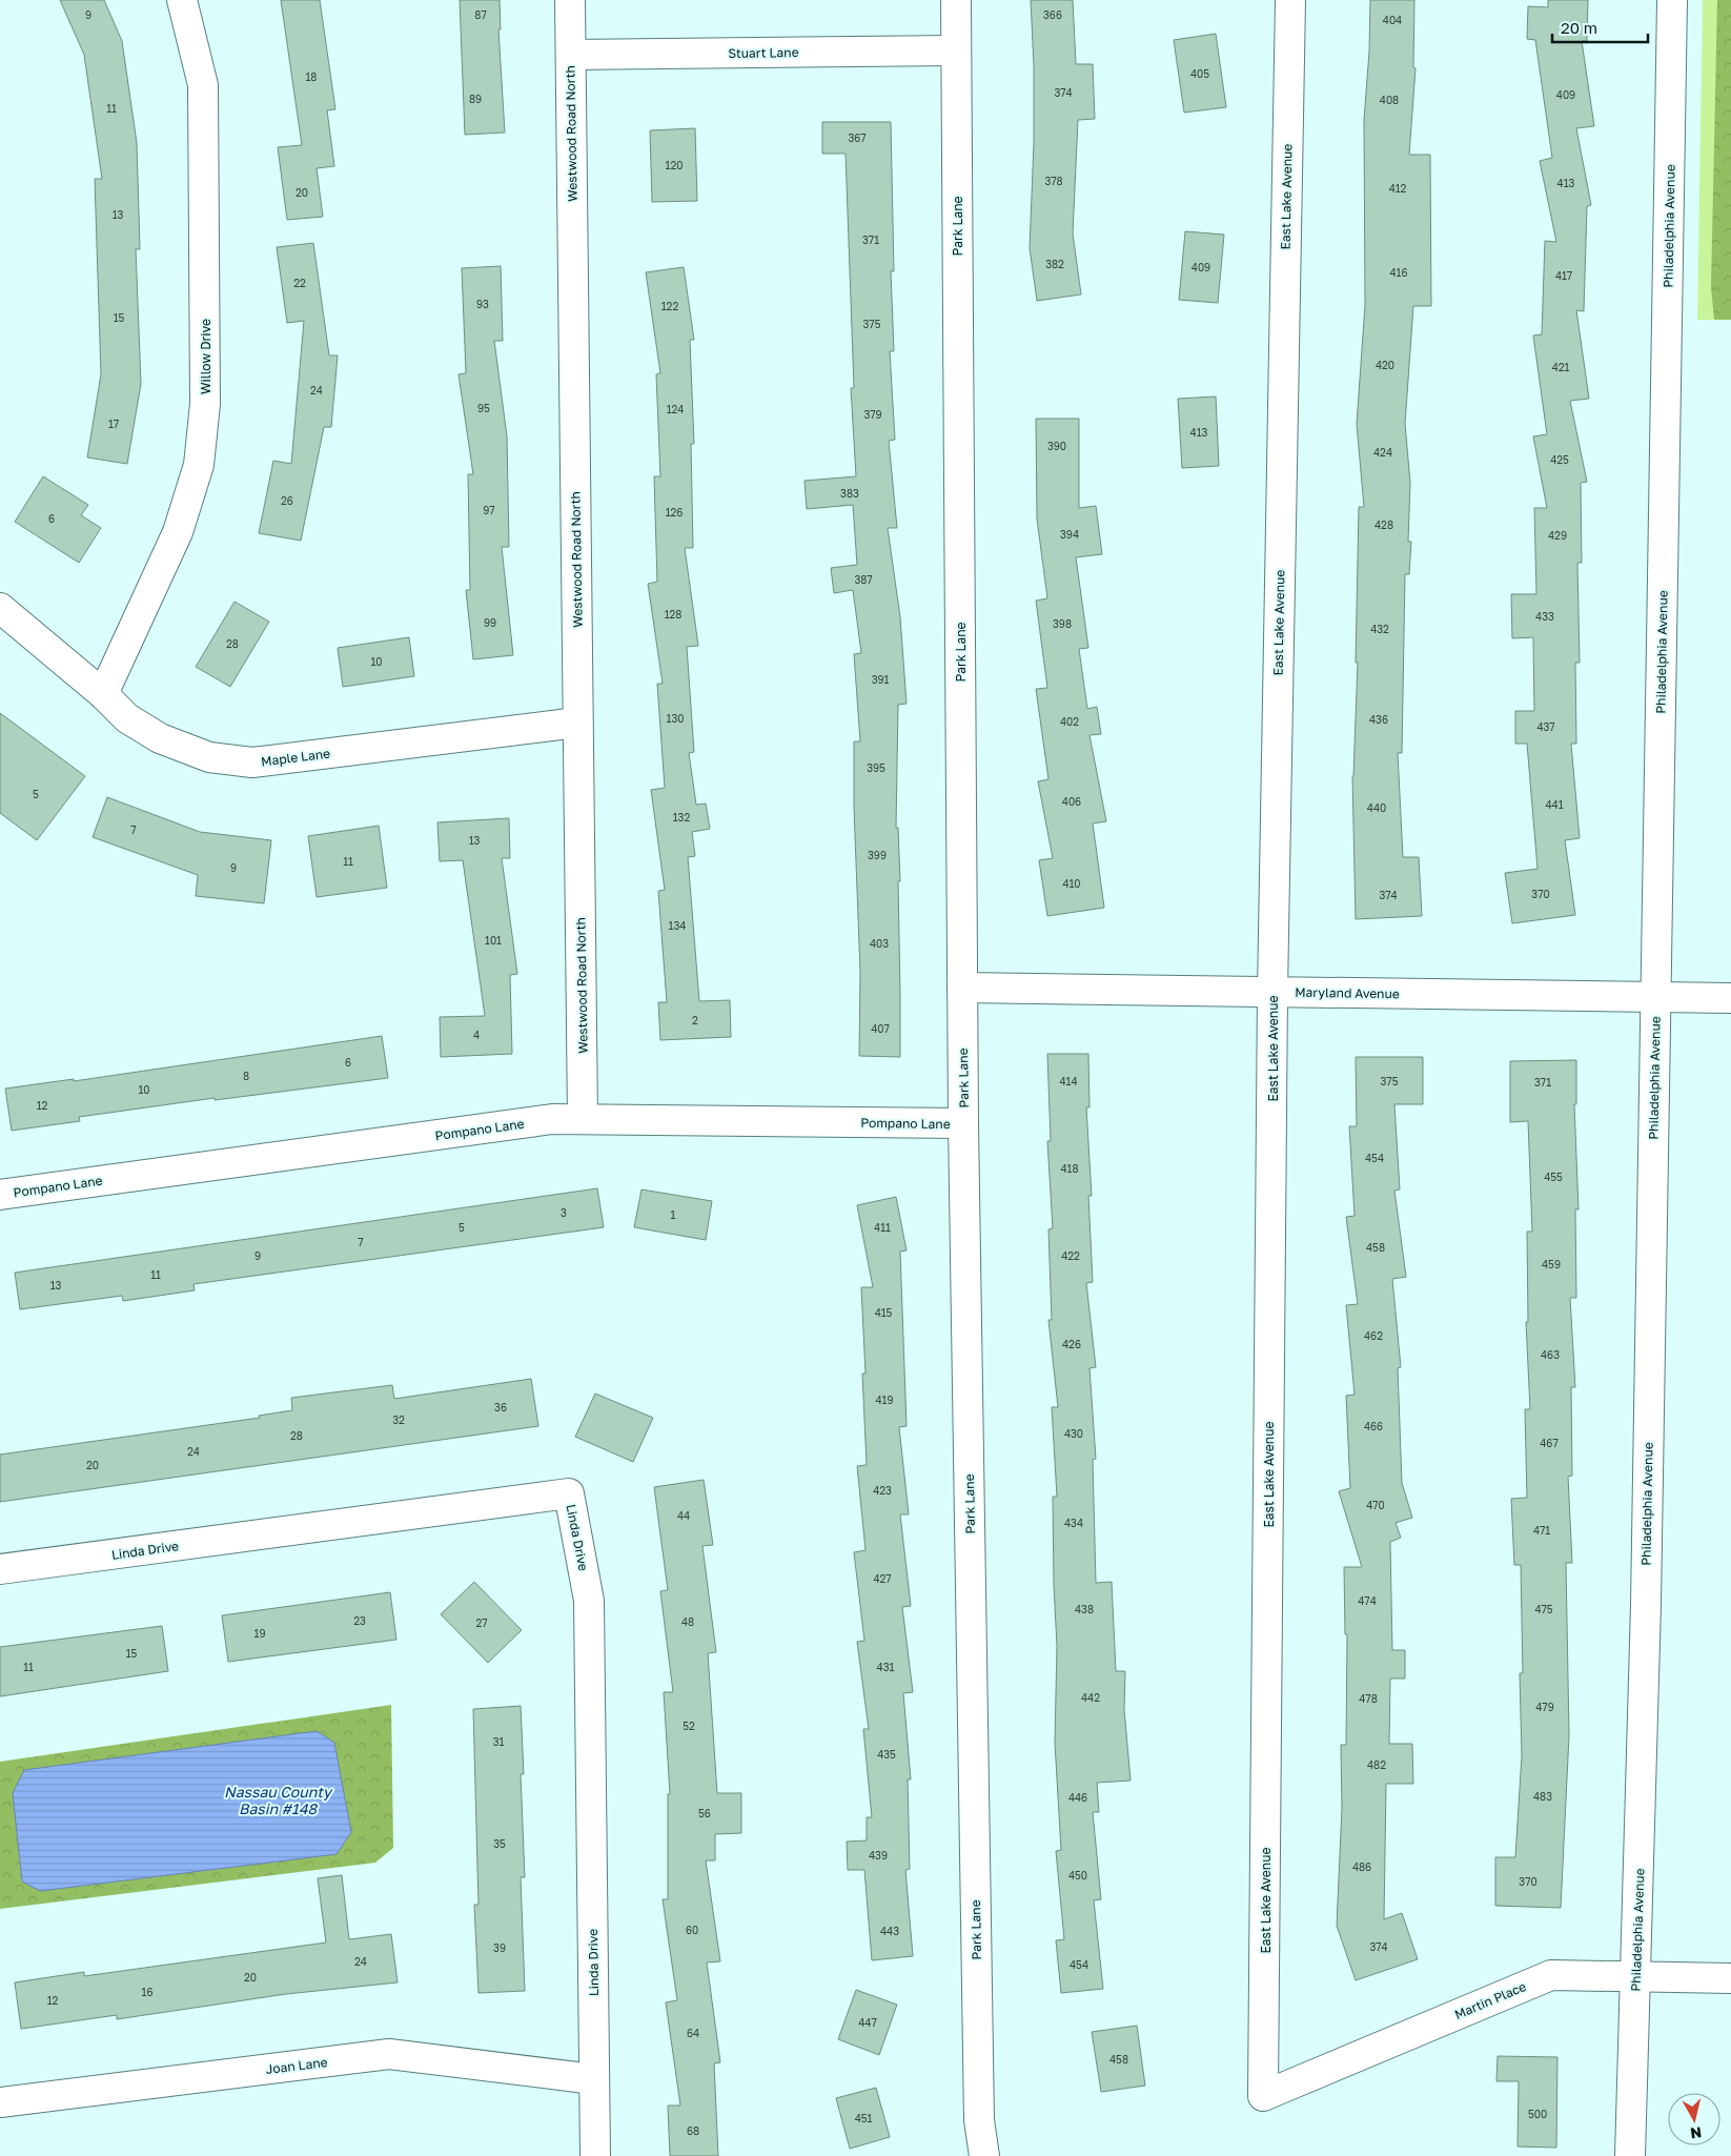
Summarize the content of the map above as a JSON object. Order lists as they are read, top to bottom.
{
  "streets": {
    "street": [
      "Stuart Lane",
      "Westwood Road North",
      "East Lake Avenue",
      "Park Lane",
      "Philadelphia Avenue",
      "Willow Drive",
      "Maple Lane",
      "Maryland Avenue",
      "Pompano Lane",
      "Linda Drive",
      "Martin Place",
      "Joan Lane"
    ]
  },
  "crossings": [
    ["Stuart Lane", "Westwood Road North"],
    ["Stuart Lane", "Park Lane"],
    ["Westwood Road North", "Maple Lane"],
    ["Westwood Road North", "Pompano Lane"],
    ["East Lake Avenue", "Maryland Avenue"],
    ["East Lake Avenue", "Martin Place"],
    ["Park Lane", "Maryland Avenue"],
    ["Park Lane", "Pompano Lane"],
    ["Philadelphia Avenue", "Maryland Avenue"],
    ["Philadelphia Avenue", "Martin Place"],
    ["Willow Drive", "Maple Lane"],
    ["Linda Drive", "Joan Lane"]
  ],
  "water": ["Nassau County Basin #148"],
  "house_numbers": [
    "9",
    "87",
    "366",
    "404",
    "405",
    "18",
    "374",
    "409",
    "89",
    "408",
    "11",
    "367",
    "120",
    "378",
    "413",
    "412",
    "20",
    "13",
    "371",
    "382",
    "409",
    "416",
    "417",
    "22",
    "93",
    "122",
    "15",
    "375",
    "420",
    "421",
    "24",
    "95",
    "124",
    "379",
    "17",
    "413",
    "390",
    "424",
    "425",
    "383",
    "26",
    "97",
    "126",
    "6",
    "428",
    "394",
    "429",
    "387",
    "128",
    "433",
    "99",
    "398",
    "432",
    "28",
    "10",
    "391",
    "130",
    "436",
    "402",
    "437",
    "395",
    "5",
    "406",
    "441",
    "440",
    "132",
    "7",
    "13",
    "399",
    "11",
    "9",
    "410",
    "370",
    "374",
    "134",
    "101",
    "403",
    "2",
    "407",
    "4",
    "6",
    "8",
    "414",
    "375",
    "371",
    "10",
    "12",
    "454",
    "418",
    "455",
    "3",
    "1",
    "5",
    "411",
    "7",
    "458",
    "9",
    "422",
    "459",
    "11",
    "13",
    "415",
    "462",
    "426",
    "463",
    "419",
    "36",
    "32",
    "466",
    "430",
    "28",
    "467",
    "24",
    "20",
    "423",
    "470",
    "44",
    "434",
    "471",
    "427",
    "474",
    "438",
    "475",
    "23",
    "48",
    "27",
    "19",
    "15",
    "11",
    "431",
    "442",
    "478",
    "479",
    "52",
    "31",
    "435",
    "482",
    "483",
    "446",
    "56",
    "35",
    "439",
    "486",
    "450",
    "370",
    "60",
    "443",
    "374",
    "39",
    "24",
    "454",
    "20",
    "16",
    "12",
    "447",
    "64",
    "458",
    "500",
    "451",
    "68"
  ],
  "scale_bar": "20 m",
  "north": "bottom"
}
